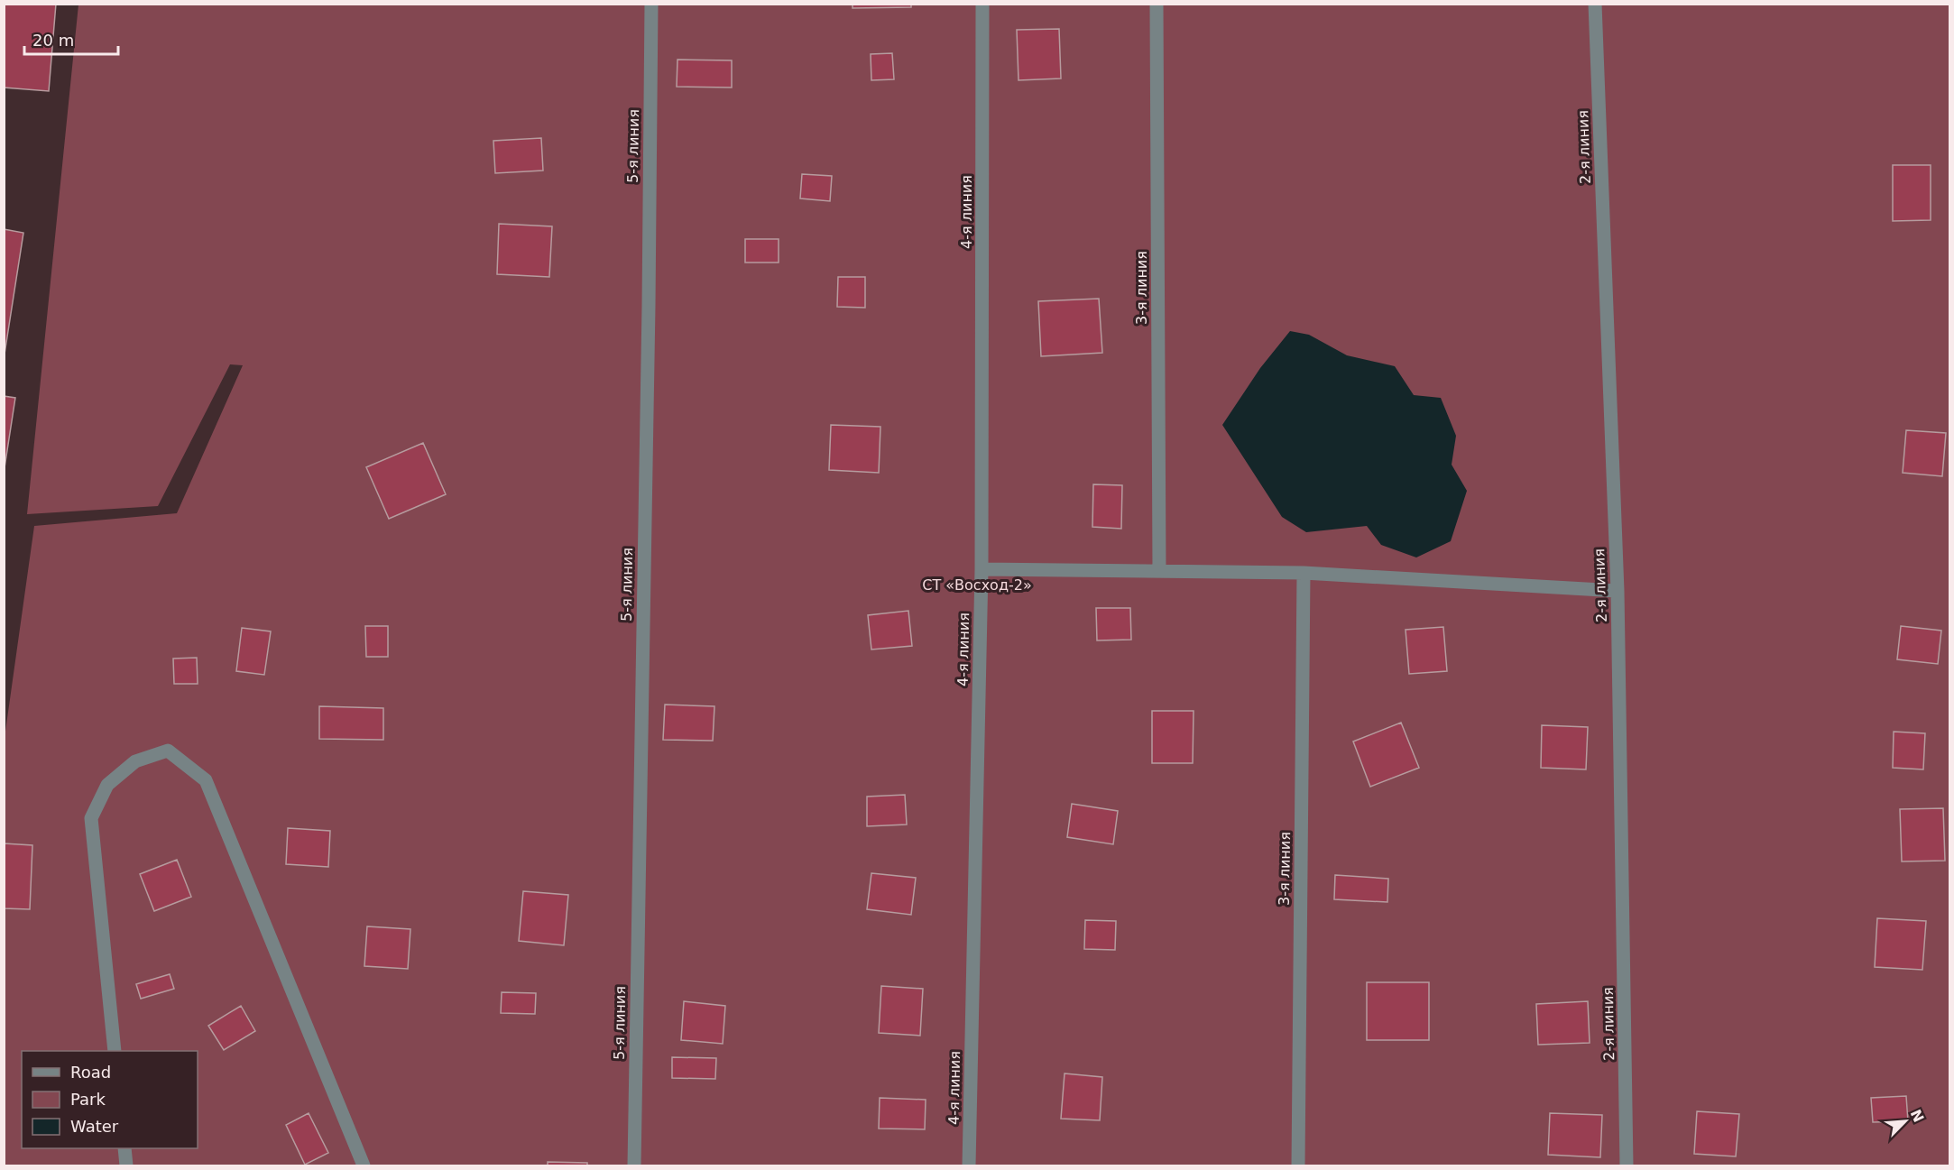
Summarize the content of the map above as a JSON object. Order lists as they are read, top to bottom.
{
  "streets": {
    "street": [
      "5-я линия",
      "2-я линия",
      "4-я линия",
      "3-я линия"
    ]
  },
  "parks": ["СТ «Восход-2»"],
  "legend": ["Road", "Park", "Water"],
  "scale_bar": "20 m",
  "north": "top right"
}
